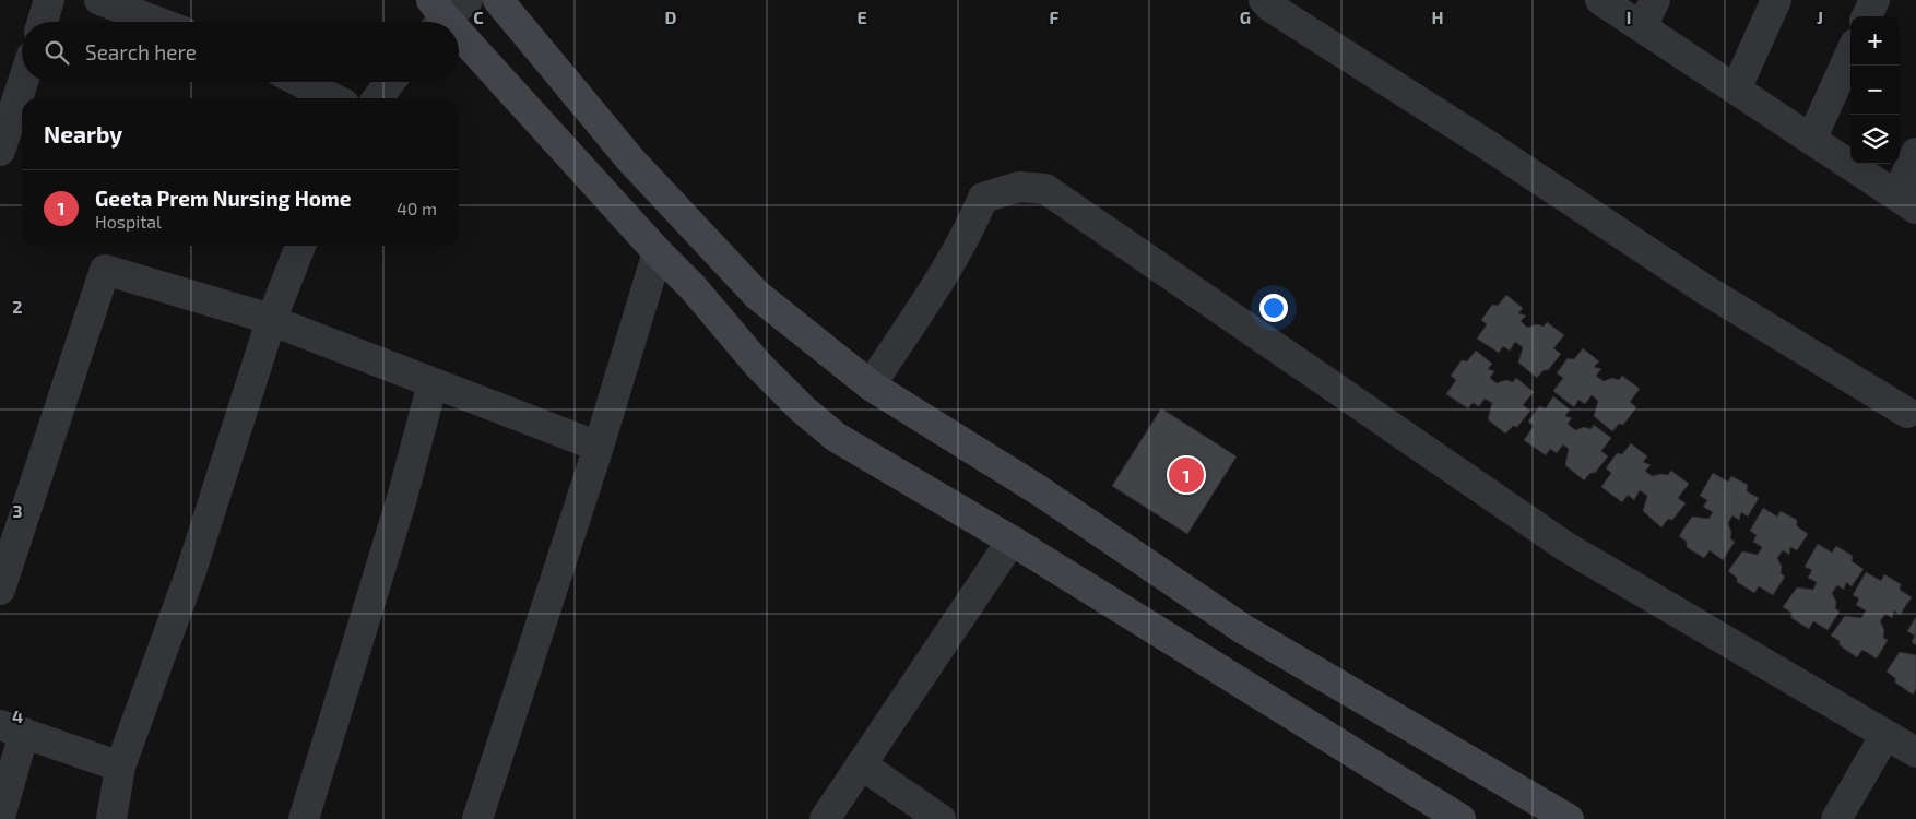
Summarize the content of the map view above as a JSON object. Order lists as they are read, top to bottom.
{
  "page": {
    "map_buttons": ["+", "−"],
    "search": "Search here",
    "heading": "Nearby",
    "list": [
      {
        "mark": "1",
        "name": "Geeta Prem Nursing Home",
        "note": "Hospital",
        "value": "40 m"
      }
    ],
    "pins": "1"
  },
  "grid": {
    "columns": [
      "C",
      "D",
      "E",
      "F",
      "G",
      "H",
      "I",
      "J"
    ],
    "rows": ["2", "3", "4"]
  }
}
